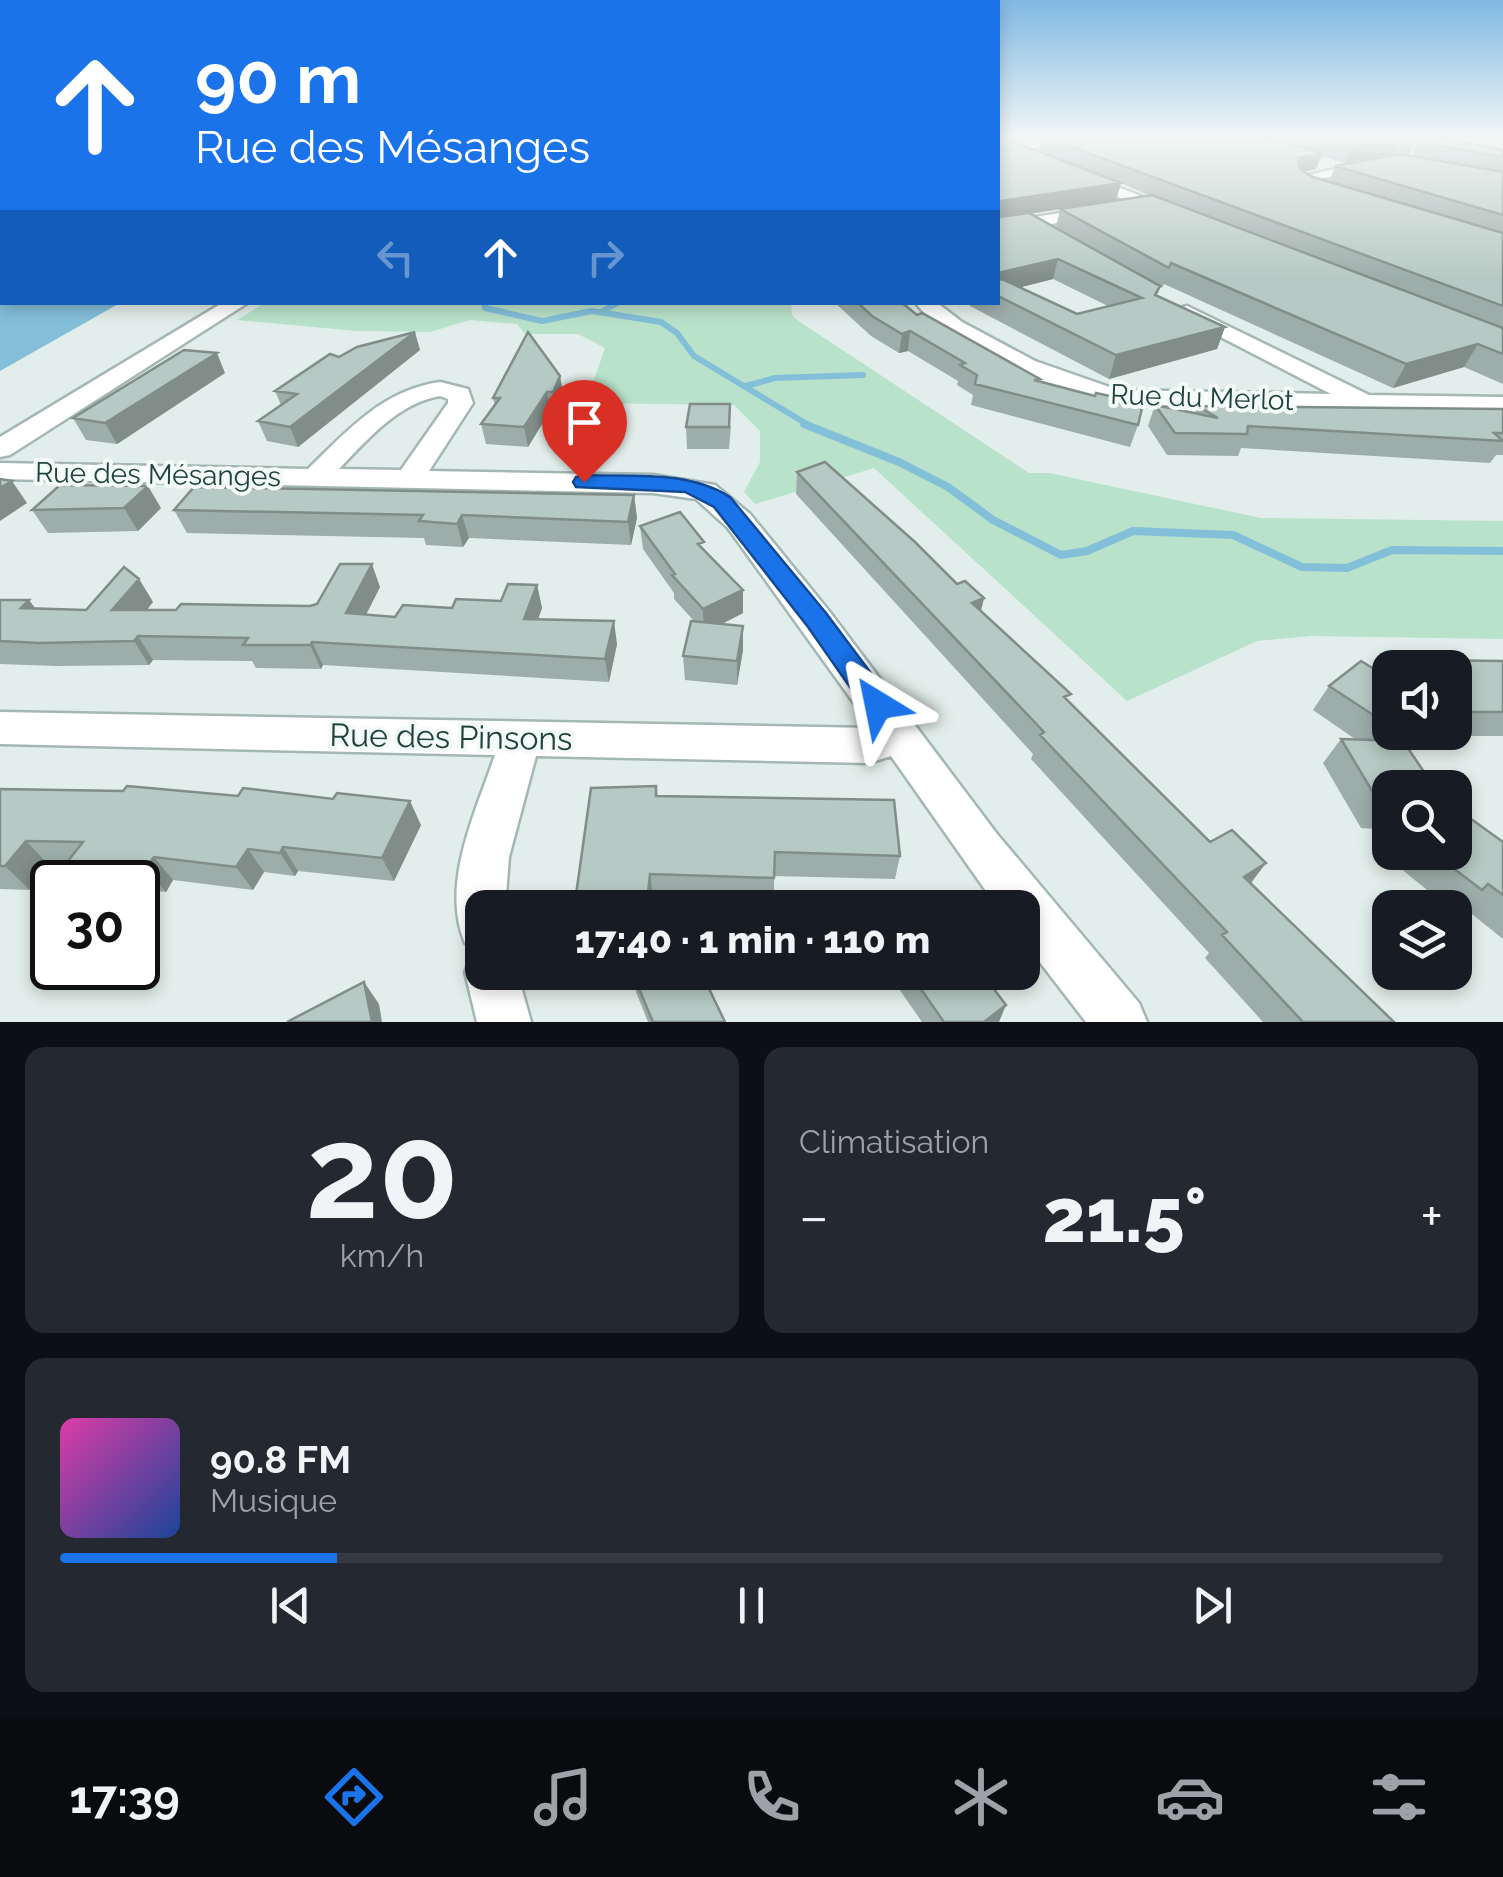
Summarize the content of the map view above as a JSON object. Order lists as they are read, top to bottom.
{
  "streets": {
    "street": ["Rue du Merlot", "Rue des Mésanges", "Rue des Pinsons"]
  },
  "crossings": [
    ["Rue des Mésanges", "Rue des Pinsons"]
  ],
  "page": {
    "turn": ["90 m", "Rue des Mésanges"],
    "limit": "30",
    "trip": "17:40 · 1 min · 110 m",
    "tile": [
      ["20", "km/h"],
      "Climatisation"
    ],
    "heat": ["−", "21.5°", "+"],
    "song": ["90.8 FM", "Musique"],
    "tabs": "17:39"
  }
}
